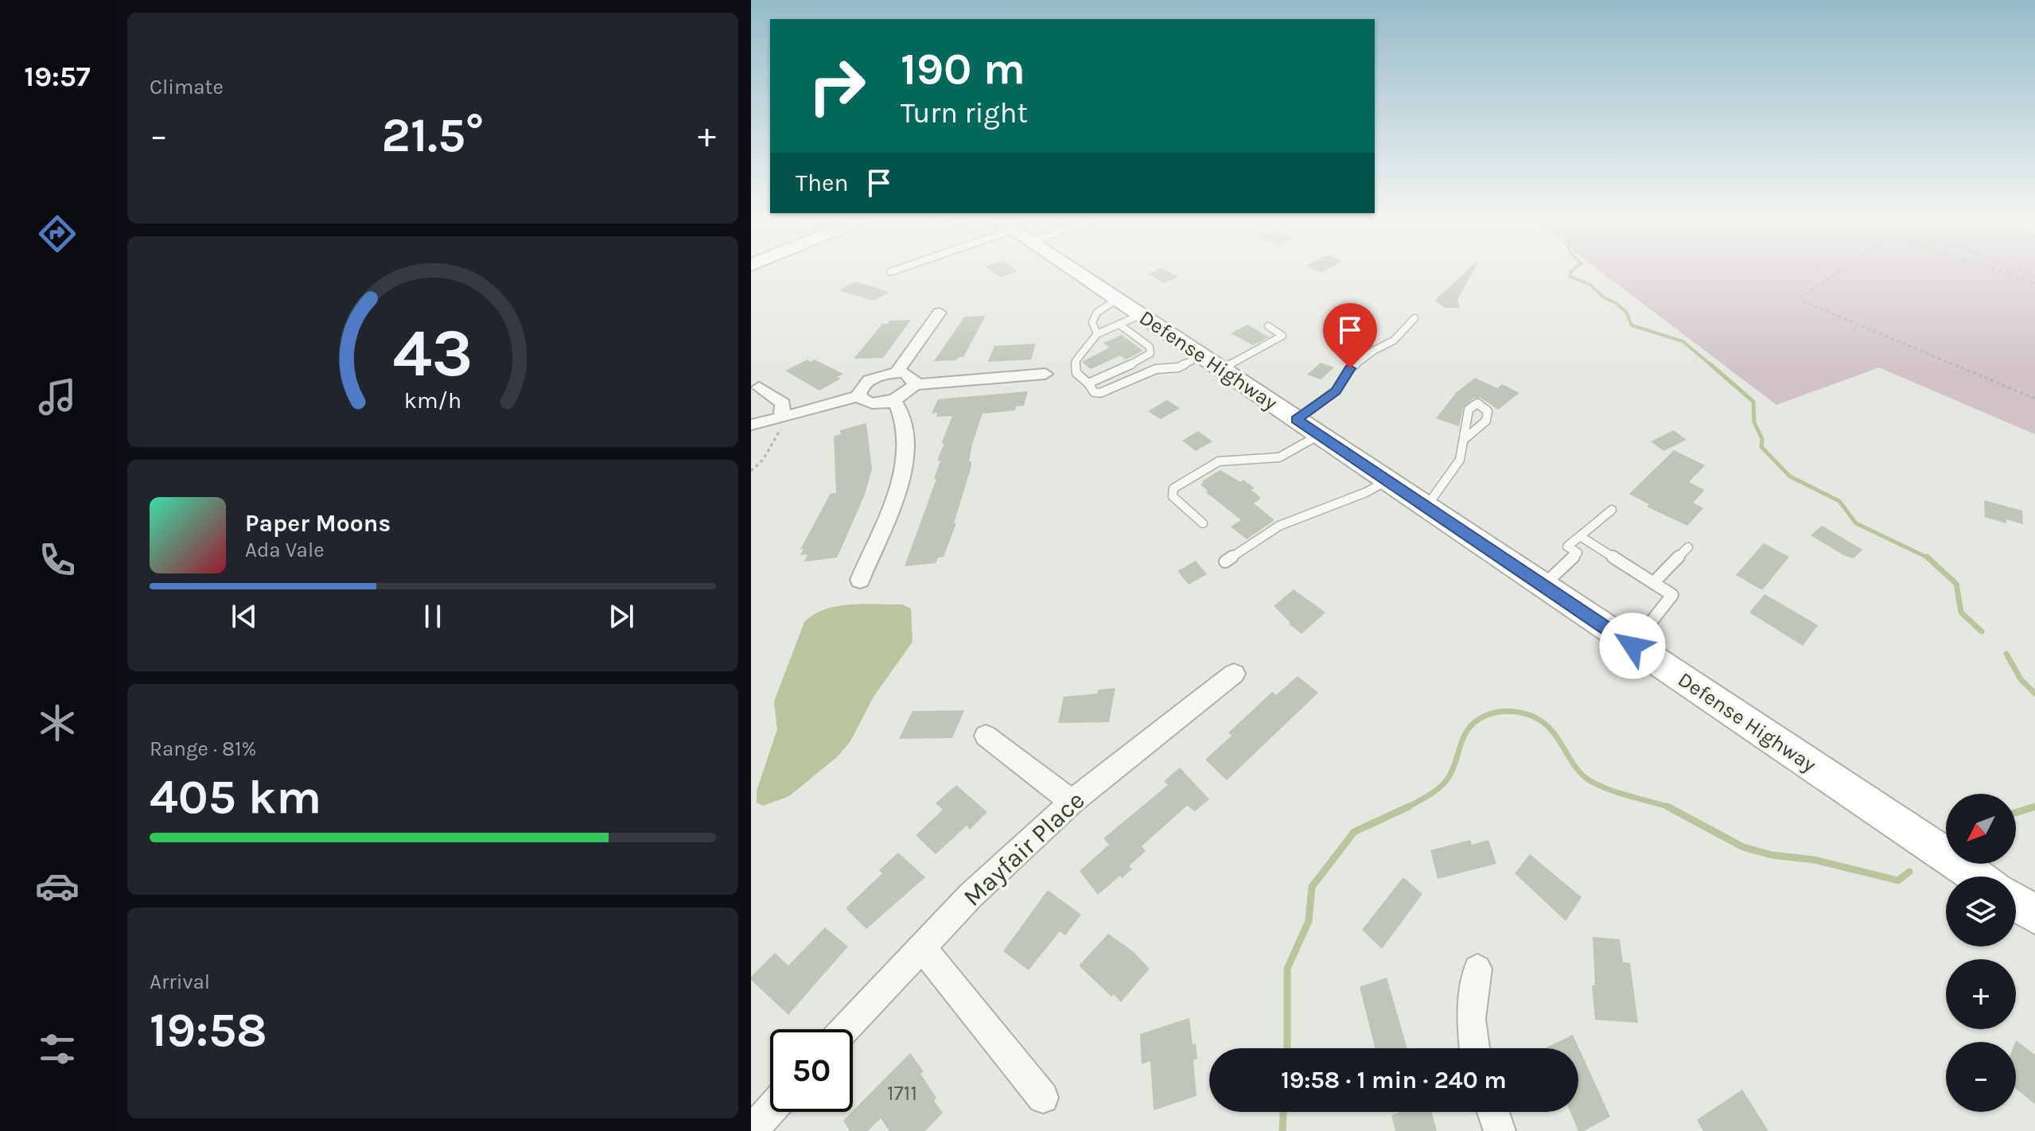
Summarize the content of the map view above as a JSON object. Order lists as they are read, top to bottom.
{
  "streets": {
    "main road": ["Defense Highway"],
    "street": ["Mayfair Place"]
  },
  "house_numbers": ["1711"],
  "north": "bottom left",
  "page": {
    "tabs": "19:57",
    "tile": [
      "Climate",
      ["Range · 81%", "405 km"],
      ["Arrival", "19:58"]
    ],
    "turn": ["190 m", "Turn right"],
    "heat": ["−", "21.5°", "+"],
    "then": "Then",
    "song": ["Paper Moons", "Ada Vale"],
    "map_buttons": ["+", "−"],
    "limit": "50",
    "trip": "19:58 · 1 min · 240 m",
    "gauge": ["43", "km/h"]
  }
}
